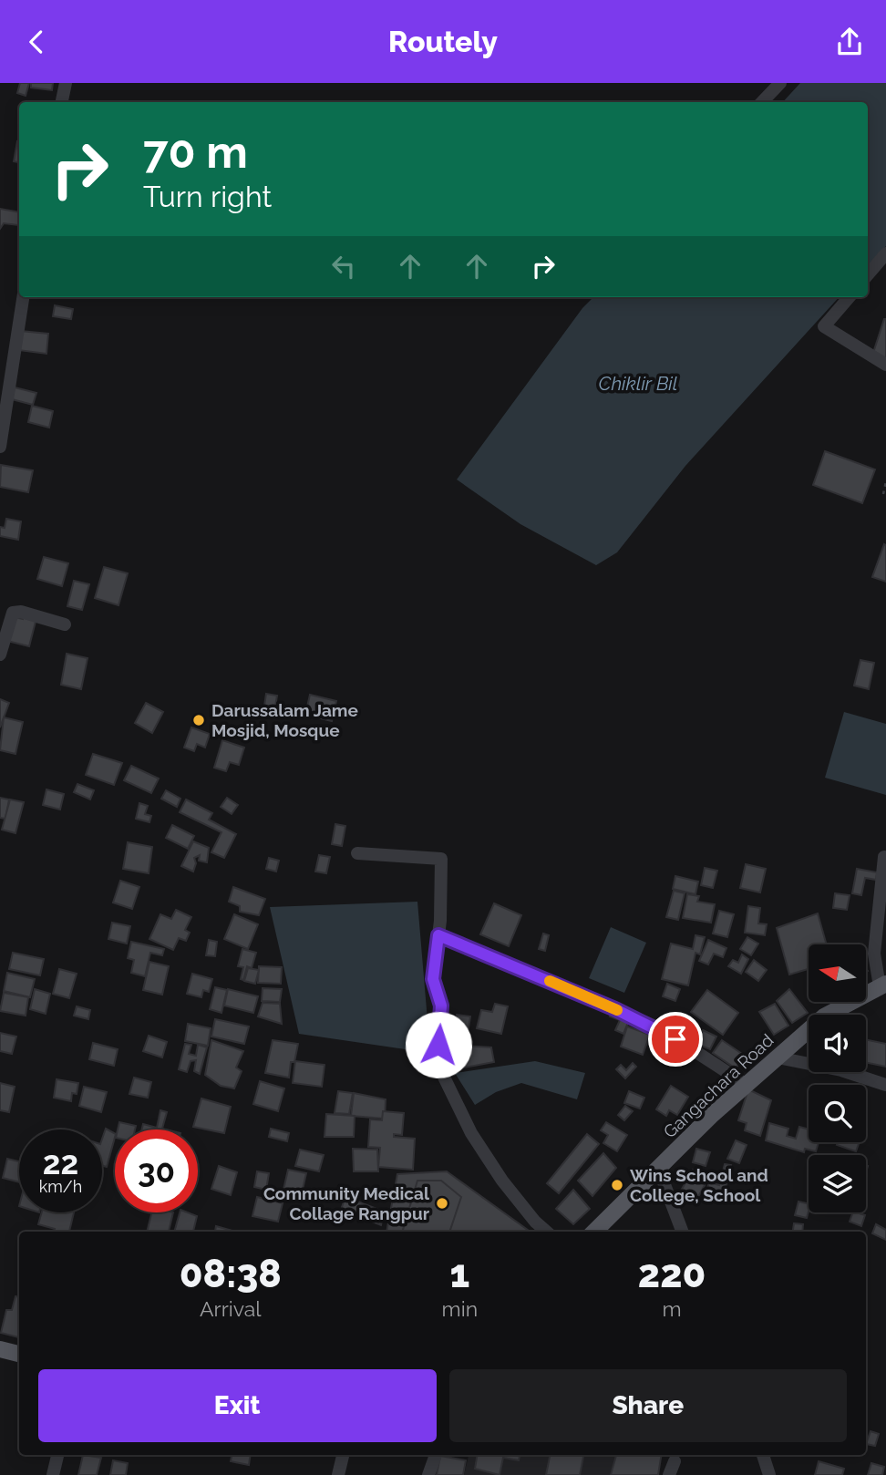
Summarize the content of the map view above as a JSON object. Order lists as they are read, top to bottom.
{
  "streets": {
    "main road": ["Gangachara Road"]
  },
  "water": ["Chiklir Bil"],
  "places": ["Darussalam Jame Mosjid, Mosque", "Wins School and College, School", "Community Medical Collage Rangpur"],
  "north": "left",
  "page": {
    "header": "Routely",
    "turn": ["70 m", "Turn right"],
    "speed": "22 km/h",
    "limit": "30",
    "eta": [
      "08:38",
      "Arrival",
      "1",
      "min",
      "220",
      "m"
    ],
    "buttons": ["Exit", "Share"]
  }
}
